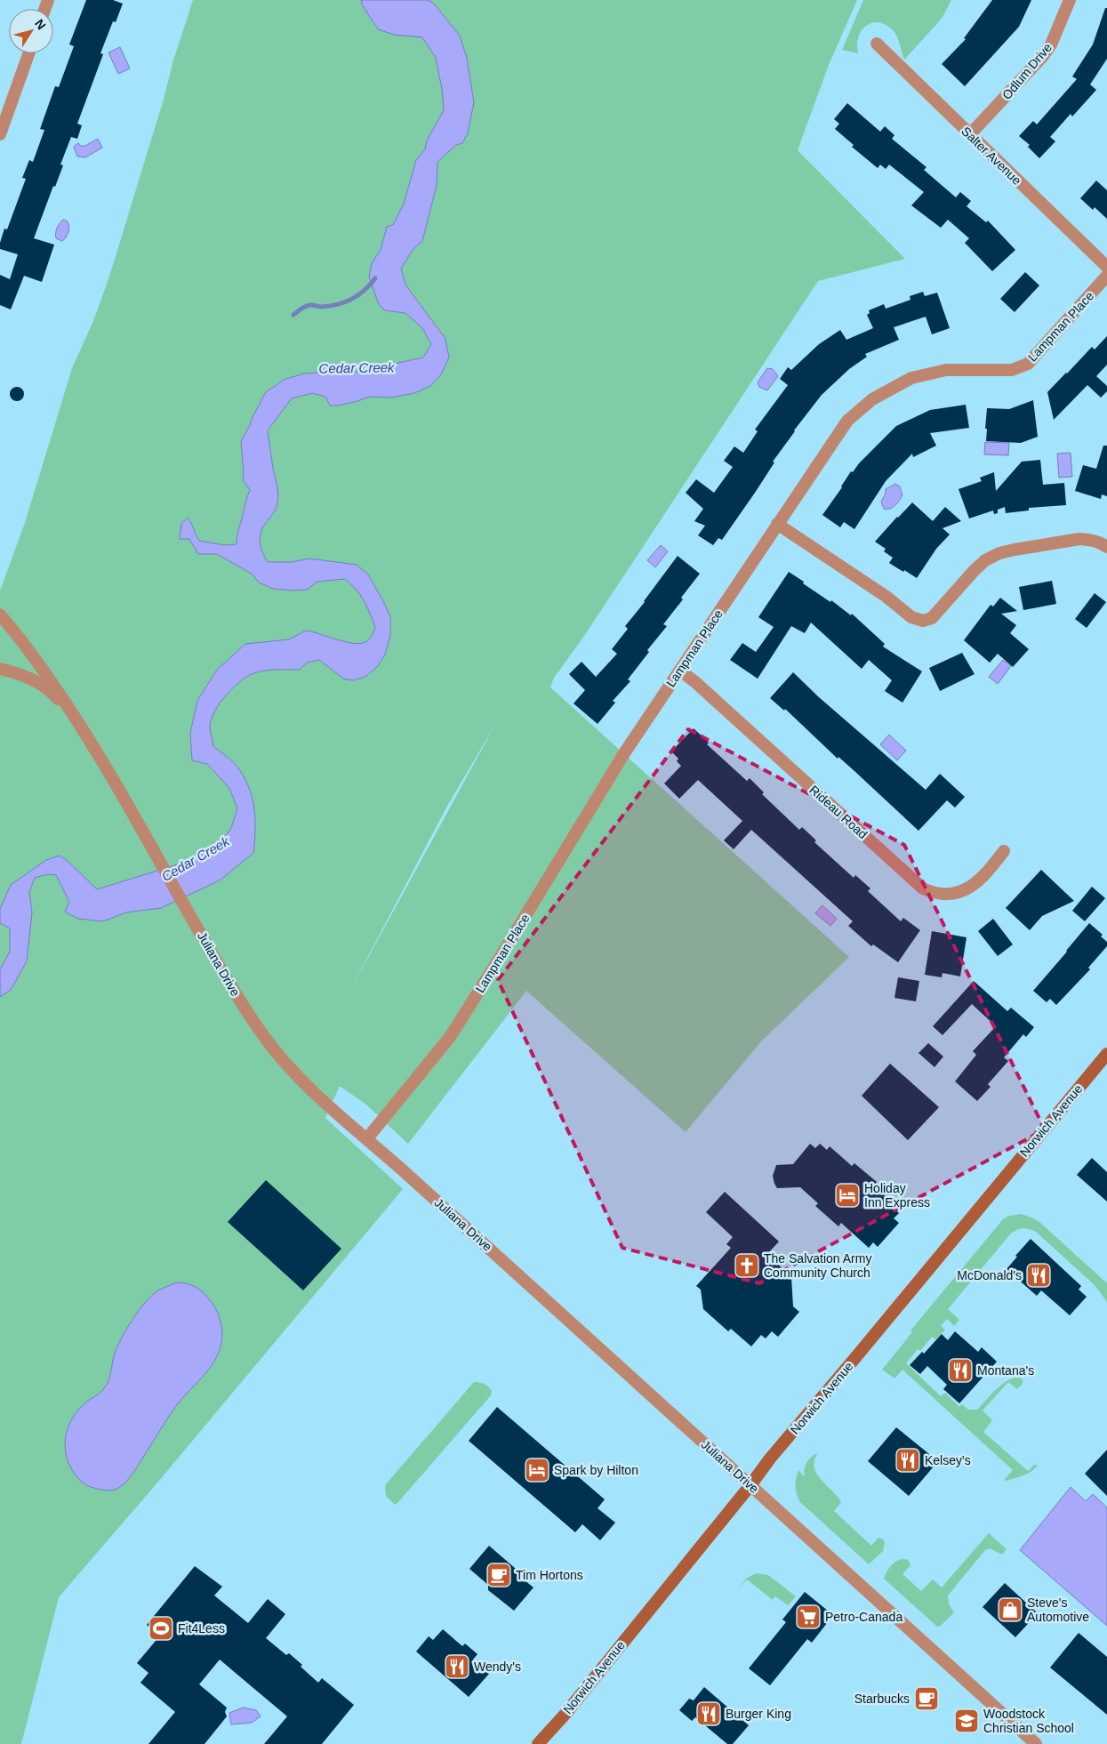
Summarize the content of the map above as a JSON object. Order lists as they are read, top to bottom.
{
  "streets": {
    "main road": ["Norwich Avenue"],
    "street": [
      "Odlum Drive",
      "Salter Avenue",
      "Lampman Place",
      "Rideau Road",
      "Juliana Drive"
    ]
  },
  "crossings": [
    ["Odlum Drive", "Salter Avenue"],
    ["Lampman Place", "Rideau Road"],
    ["Lampman Place", "Juliana Drive"],
    ["Juliana Drive", "Norwich Avenue"]
  ],
  "water": ["Cedar Creek"],
  "places": {
    "hotel": ["Holiday Inn Express", "Spark by Hilton"],
    "church": ["The Salvation Army Community Church"],
    "restaurant": [
      "McDonald's",
      "Montana's",
      "Kelsey's",
      "Wendy's",
      "Burger King"
    ],
    "cafe": ["Tim Hortons", "Starbucks"],
    "shop": ["Steve's Automotive"],
    "supermarket": ["Petro-Canada"],
    "sports": ["Fit4Less"],
    "school or university": ["Woodstock Christian School"]
  },
  "north": "top right"
}
